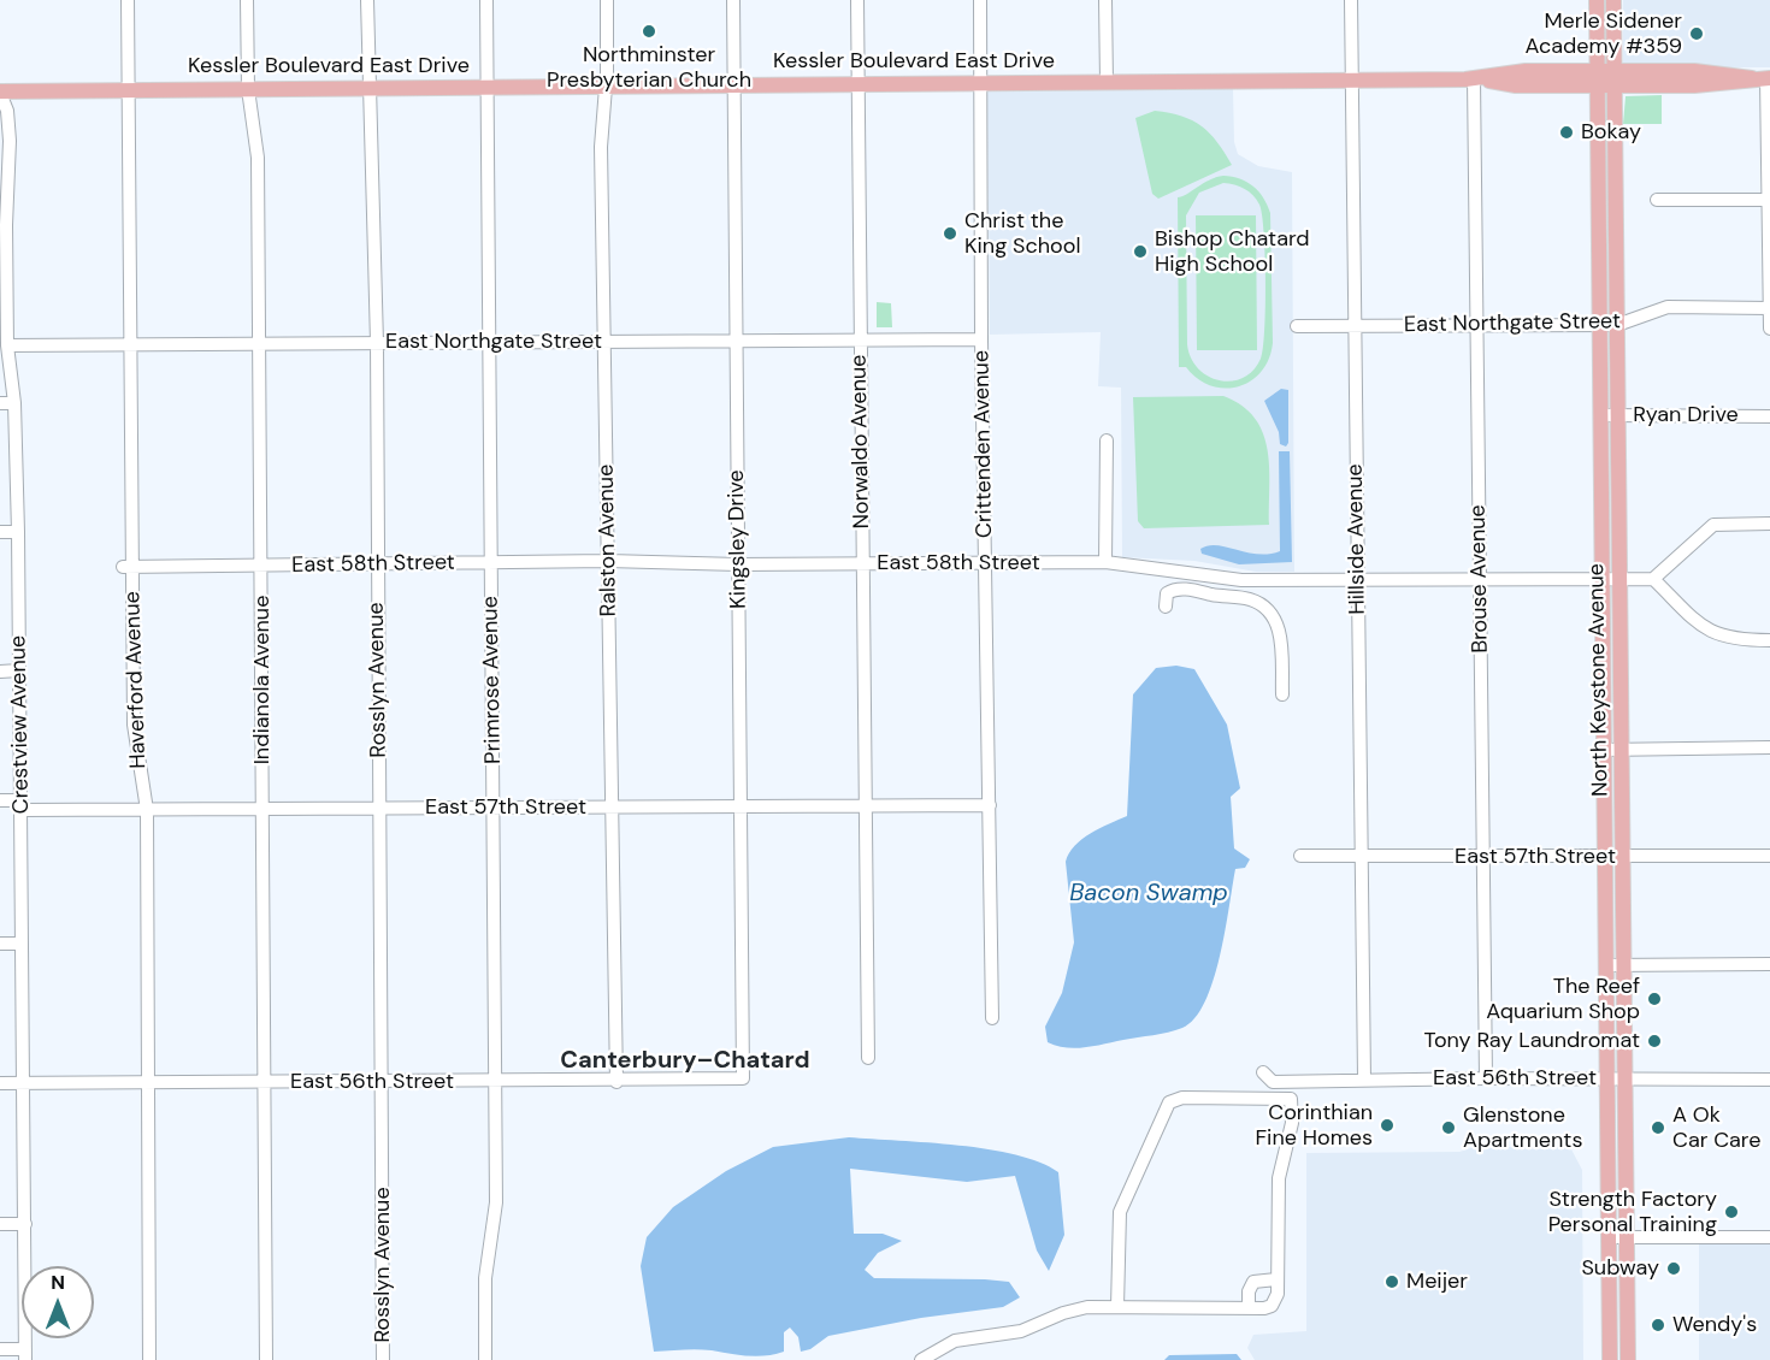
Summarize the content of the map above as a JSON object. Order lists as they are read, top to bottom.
{
  "streets": {
    "main road": ["Kessler Boulevard East Drive", "North Keystone Avenue"],
    "street": [
      "East Northgate Street",
      "Ryan Drive",
      "Norwaldo Avenue",
      "Crittenden Avenue",
      "Kingsley Drive",
      "Hillside Avenue",
      "Ralston Avenue",
      "East 58th Street",
      "Brouse Avenue",
      "Haverford Avenue",
      "Indianola Avenue",
      "Rosslyn Avenue",
      "Primrose Avenue",
      "Crestview Avenue",
      "East 57th Street",
      "East 56th Street"
    ]
  },
  "crossings": [
    ["Kessler Boulevard East Drive", "Norwaldo Avenue"],
    ["Kessler Boulevard East Drive", "Crittenden Avenue"],
    ["Kessler Boulevard East Drive", "Kingsley Drive"],
    ["Kessler Boulevard East Drive", "Hillside Avenue"],
    ["Kessler Boulevard East Drive", "Ralston Avenue"],
    ["Kessler Boulevard East Drive", "Brouse Avenue"],
    ["Kessler Boulevard East Drive", "Haverford Avenue"],
    ["Kessler Boulevard East Drive", "Indianola Avenue"],
    ["Kessler Boulevard East Drive", "Rosslyn Avenue"],
    ["Kessler Boulevard East Drive", "Primrose Avenue"],
    ["Kessler Boulevard East Drive", "North Keystone Avenue"],
    ["Kessler Boulevard East Drive", "Crestview Avenue"],
    ["East Northgate Street", "Norwaldo Avenue"],
    ["East Northgate Street", "Crittenden Avenue"],
    ["East Northgate Street", "Kingsley Drive"],
    ["East Northgate Street", "Hillside Avenue"],
    ["East Northgate Street", "Ralston Avenue"],
    ["East Northgate Street", "Brouse Avenue"],
    ["East Northgate Street", "Haverford Avenue"],
    ["East Northgate Street", "Indianola Avenue"],
    ["East Northgate Street", "Rosslyn Avenue"],
    ["East Northgate Street", "Primrose Avenue"],
    ["East Northgate Street", "North Keystone Avenue"],
    ["East Northgate Street", "Crestview Avenue"],
    ["Ryan Drive", "North Keystone Avenue"],
    ["Norwaldo Avenue", "East 58th Street"],
    ["Norwaldo Avenue", "East 57th Street"],
    ["Crittenden Avenue", "East 58th Street"],
    ["Crittenden Avenue", "East 57th Street"],
    ["Kingsley Drive", "East 58th Street"],
    ["Kingsley Drive", "East 57th Street"],
    ["Kingsley Drive", "East 56th Street"],
    ["Hillside Avenue", "East 58th Street"],
    ["Hillside Avenue", "East 57th Street"],
    ["Hillside Avenue", "East 56th Street"],
    ["Ralston Avenue", "East 58th Street"],
    ["Ralston Avenue", "East 57th Street"],
    ["Ralston Avenue", "East 56th Street"],
    ["East 58th Street", "Brouse Avenue"],
    ["East 58th Street", "Haverford Avenue"],
    ["East 58th Street", "Indianola Avenue"],
    ["East 58th Street", "Rosslyn Avenue"],
    ["East 58th Street", "Primrose Avenue"],
    ["East 58th Street", "North Keystone Avenue"],
    ["Brouse Avenue", "East 57th Street"],
    ["Brouse Avenue", "East 56th Street"],
    ["Haverford Avenue", "East 57th Street"],
    ["Haverford Avenue", "East 56th Street"],
    ["Indianola Avenue", "East 57th Street"],
    ["Indianola Avenue", "East 56th Street"],
    ["Rosslyn Avenue", "East 57th Street"],
    ["Rosslyn Avenue", "East 56th Street"],
    ["Primrose Avenue", "East 57th Street"],
    ["Primrose Avenue", "East 56th Street"],
    ["North Keystone Avenue", "East 57th Street"],
    ["North Keystone Avenue", "East 56th Street"],
    ["Crestview Avenue", "East 57th Street"],
    ["Crestview Avenue", "East 56th Street"]
  ],
  "districts": ["Canterbury–Chatard"],
  "water": ["Bacon Swamp"],
  "places": [
    "Northminster Presbyterian Church",
    "Merle Sidener Academy #359",
    "Bokay",
    "Christ the King School",
    "Bishop Chatard High School",
    "The Reef Aquarium Shop",
    "Tony Ray Laundromat",
    "Corinthian Fine Homes",
    "Glenstone Apartments",
    "A Ok Car Care",
    "Strength Factory Personal Training",
    "Subway",
    "Meijer",
    "Wendy's"
  ],
  "north": "top"
}
